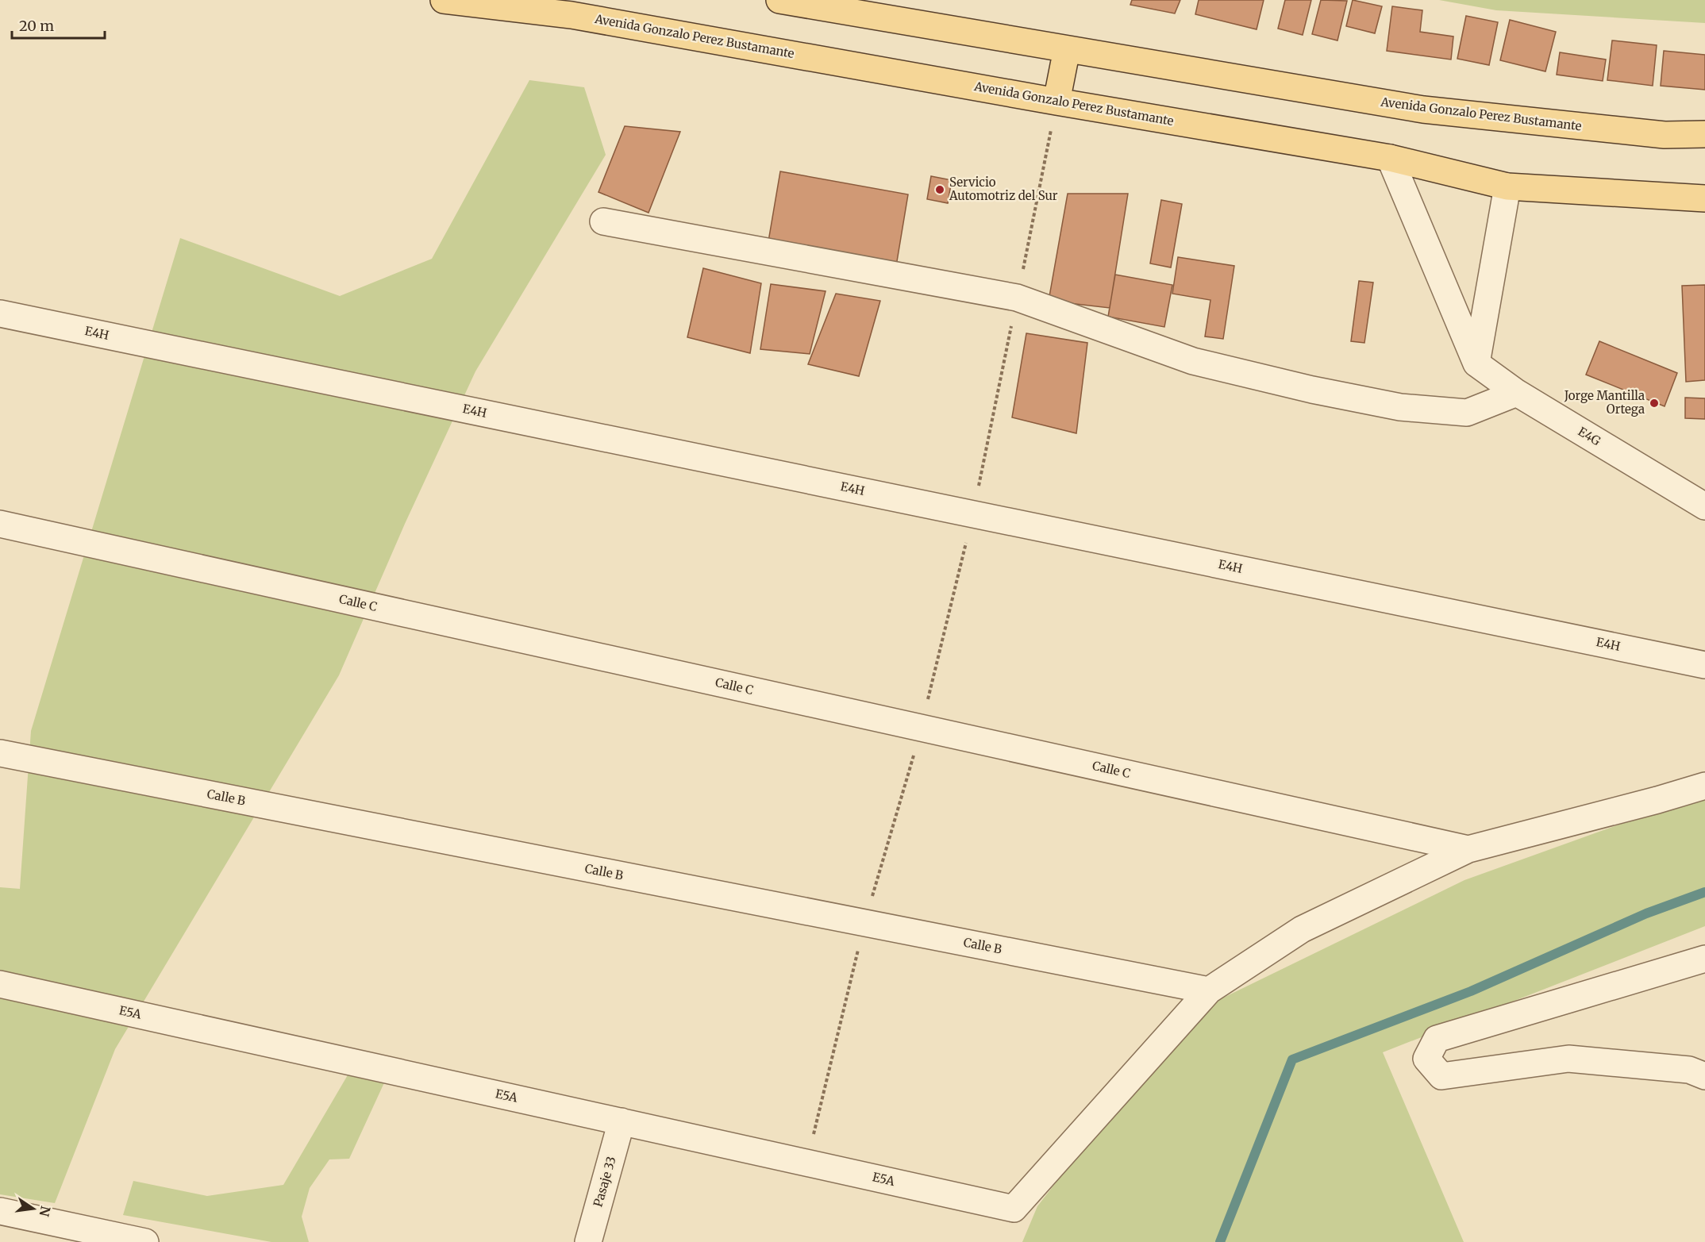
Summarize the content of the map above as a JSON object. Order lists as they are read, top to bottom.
{
  "streets": {
    "main road": ["Avenida Gonzalo Perez Bustamante"],
    "street": [
      "E4H",
      "E4G",
      "Calle C",
      "Calle B",
      "E5A",
      "Pasaje 33"
    ]
  },
  "crossings": [
    ["Calle B", "E5A"],
    ["E5A", "Pasaje 33"]
  ],
  "places": ["Servicio Automotriz del Sur", "Jorge Mantilla Ortega"],
  "scale_bar": "20 m",
  "north": "right"
}
